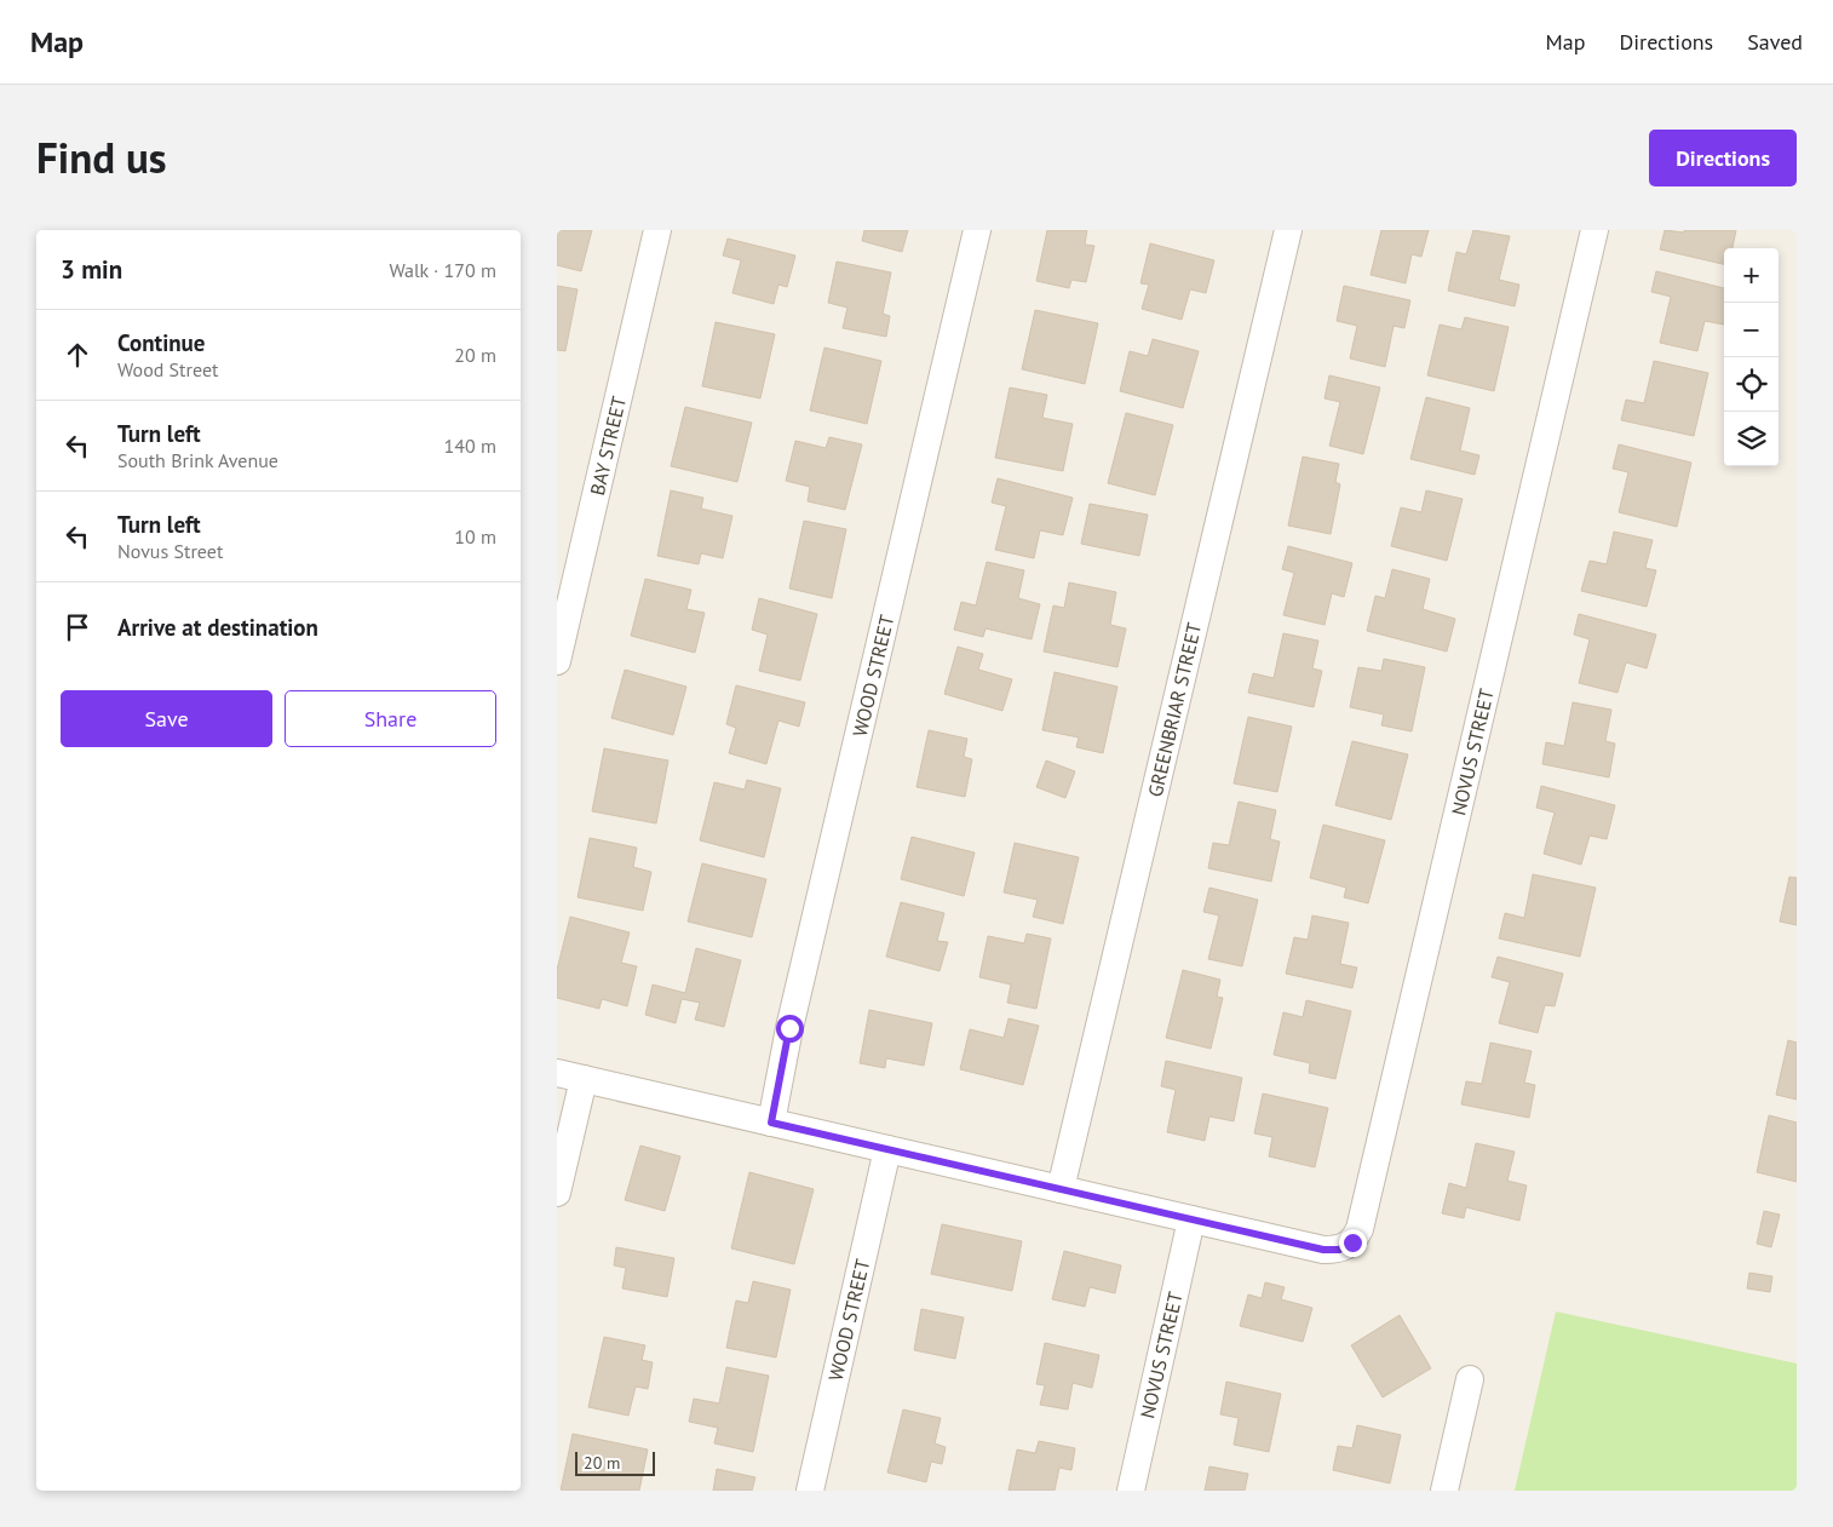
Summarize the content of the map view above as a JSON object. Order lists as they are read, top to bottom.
{
  "streets": {
    "street": [
      "BAY STREET",
      "WOOD STREET",
      "GREENBRIAR STREET",
      "NOVUS STREET"
    ]
  },
  "scale_bar": "20 m",
  "page": {
    "header": "Map",
    "nav": ["Map", "Directions", "Saved"],
    "title": "Find us",
    "buttons": [
      "Directions",
      ["Save", "Share"]
    ],
    "heading": ["3 min", "Walk · 170 m"],
    "map_buttons": ["+", "−"],
    "list": [
      ["Continue", "Wood Street", "20 m"],
      ["Turn left", "South Brink Avenue", "140 m"],
      ["Turn left", "Novus Street", "10 m"],
      "Arrive at destination"
    ],
    "scale": "20 m"
  }
}
